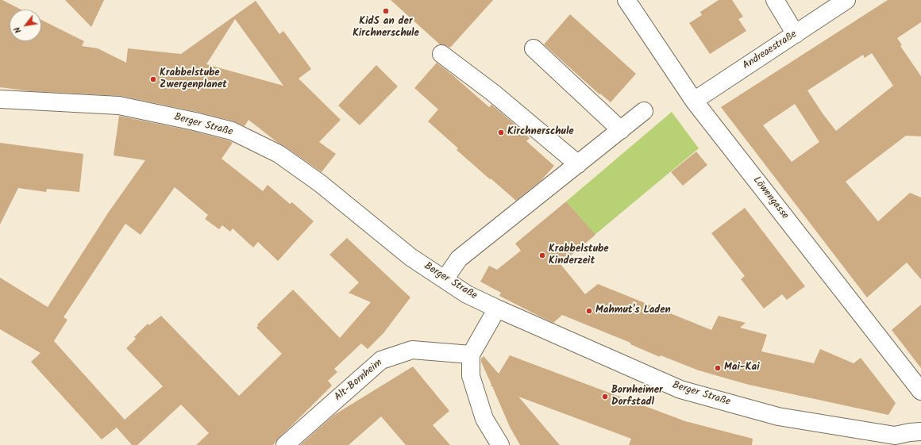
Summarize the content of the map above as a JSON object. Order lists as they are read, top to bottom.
{
  "streets": {
    "street": [
      "Andreaestraße",
      "Berger Straße",
      "Löwengasse",
      "Alt-Bornheim"
    ]
  },
  "crossings": [
    ["Andreaestraße", "Löwengasse"]
  ],
  "places": [
    "KidS an der Kirchnerschule",
    "Krabbelstube Zwergenplanet",
    "Kirchnerschule",
    "Krabbelstube Kinderzeit",
    "Mahmut's Laden",
    "Mai-Kai",
    "Bornheimer Dorfstadl"
  ],
  "north": "bottom left"
}
